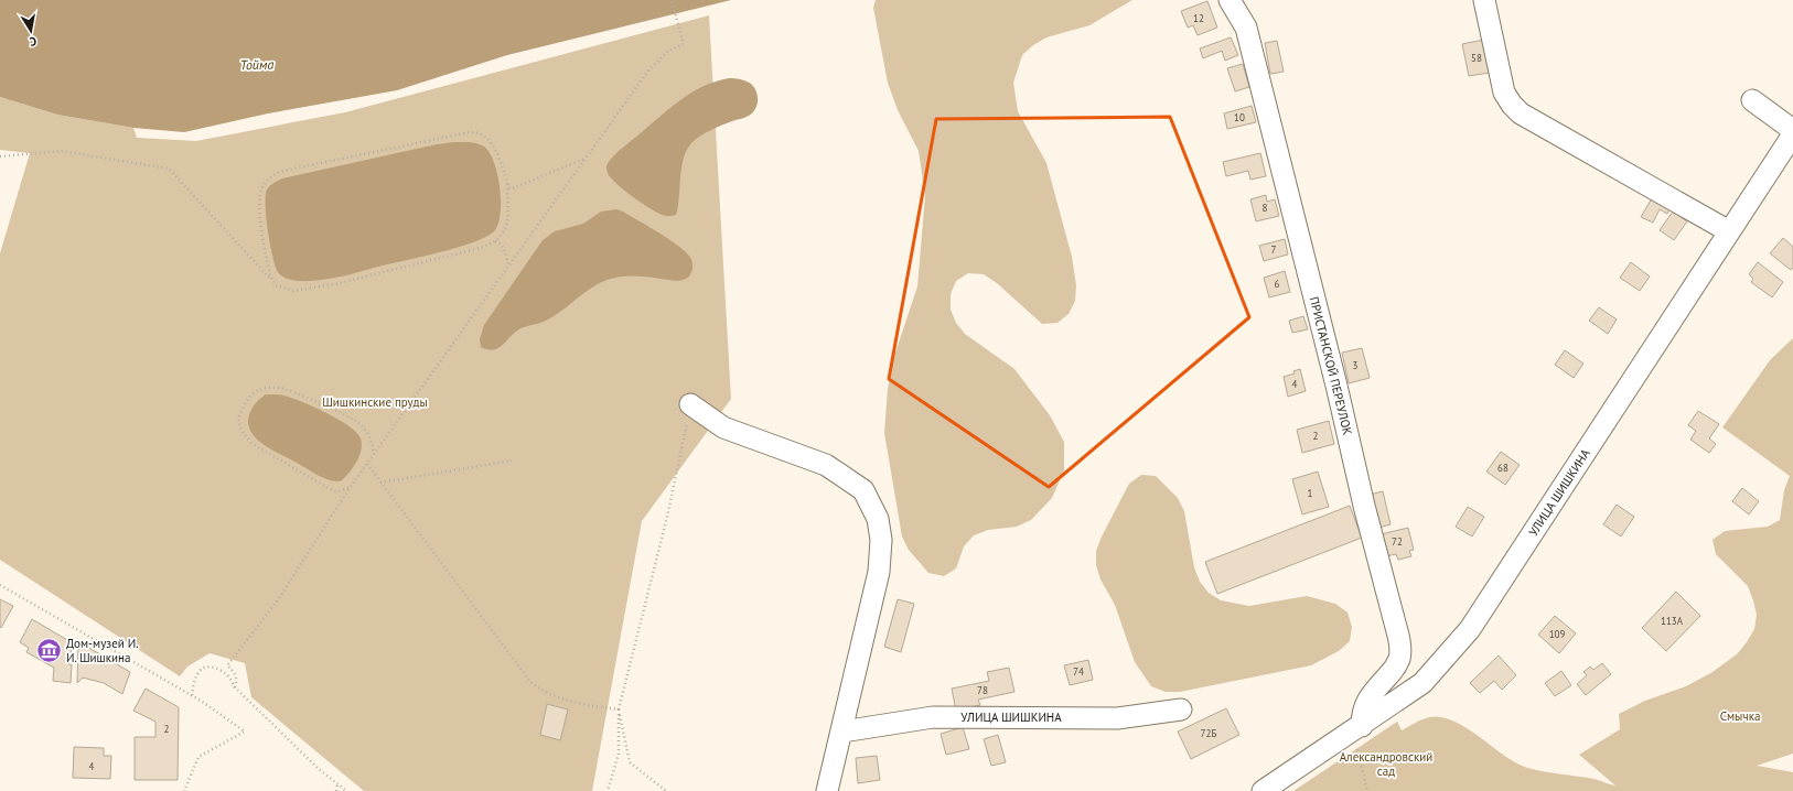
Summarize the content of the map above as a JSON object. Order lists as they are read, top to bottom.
{
  "streets": {
    "street": ["ПРИСТАНСКОЙ ПЕРЕУЛОК", "УЛИЦА ШИШКИНА"]
  },
  "crossings": [
    ["ПРИСТАНСКОЙ ПЕРЕУЛОК", "УЛИЦА ШИШКИНА"]
  ],
  "water": ["Тойма"],
  "parks": ["Шишкинские пруды", "Смычка", "Александровский сад"],
  "places": {
    "museum": ["Дом-музей И. И. Шишкина"]
  },
  "house_numbers": [
    "12",
    "58",
    "10",
    "8",
    "7",
    "6",
    "3",
    "4",
    "2",
    "68",
    "1",
    "72",
    "113А",
    "109",
    "74",
    "78",
    "2",
    "72Б",
    "4"
  ],
  "north": "bottom"
}
